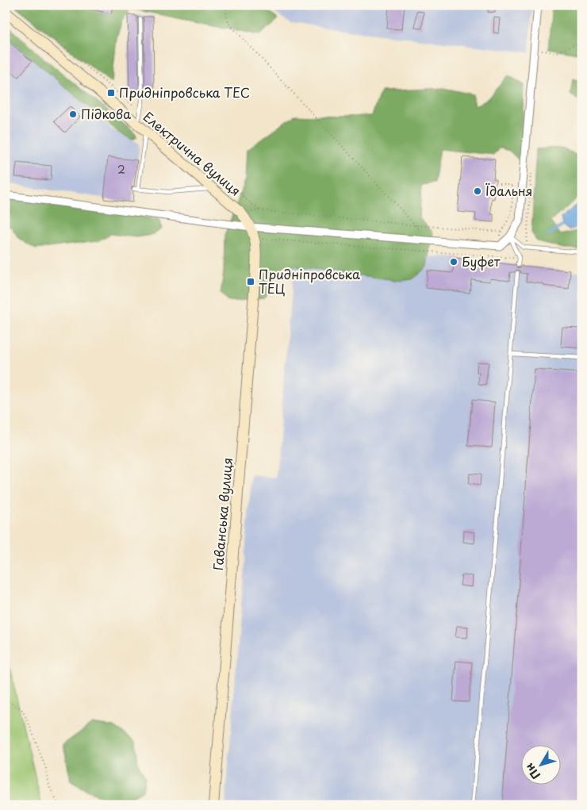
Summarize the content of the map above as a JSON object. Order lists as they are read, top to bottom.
{
  "streets": {
    "street": ["Електрична вулиця", "Гаванська вулиця"]
  },
  "crossings": [
    ["Електрична вулиця", "Гаванська вулиця"]
  ],
  "places": {
    "transit": ["Придніпровська ТЕС", "Придніпровська ТЕЦ"],
    "other": ["Підкова", "Їдальня", "Буфет"]
  },
  "house_numbers": ["2"],
  "north": "bottom left"
}
